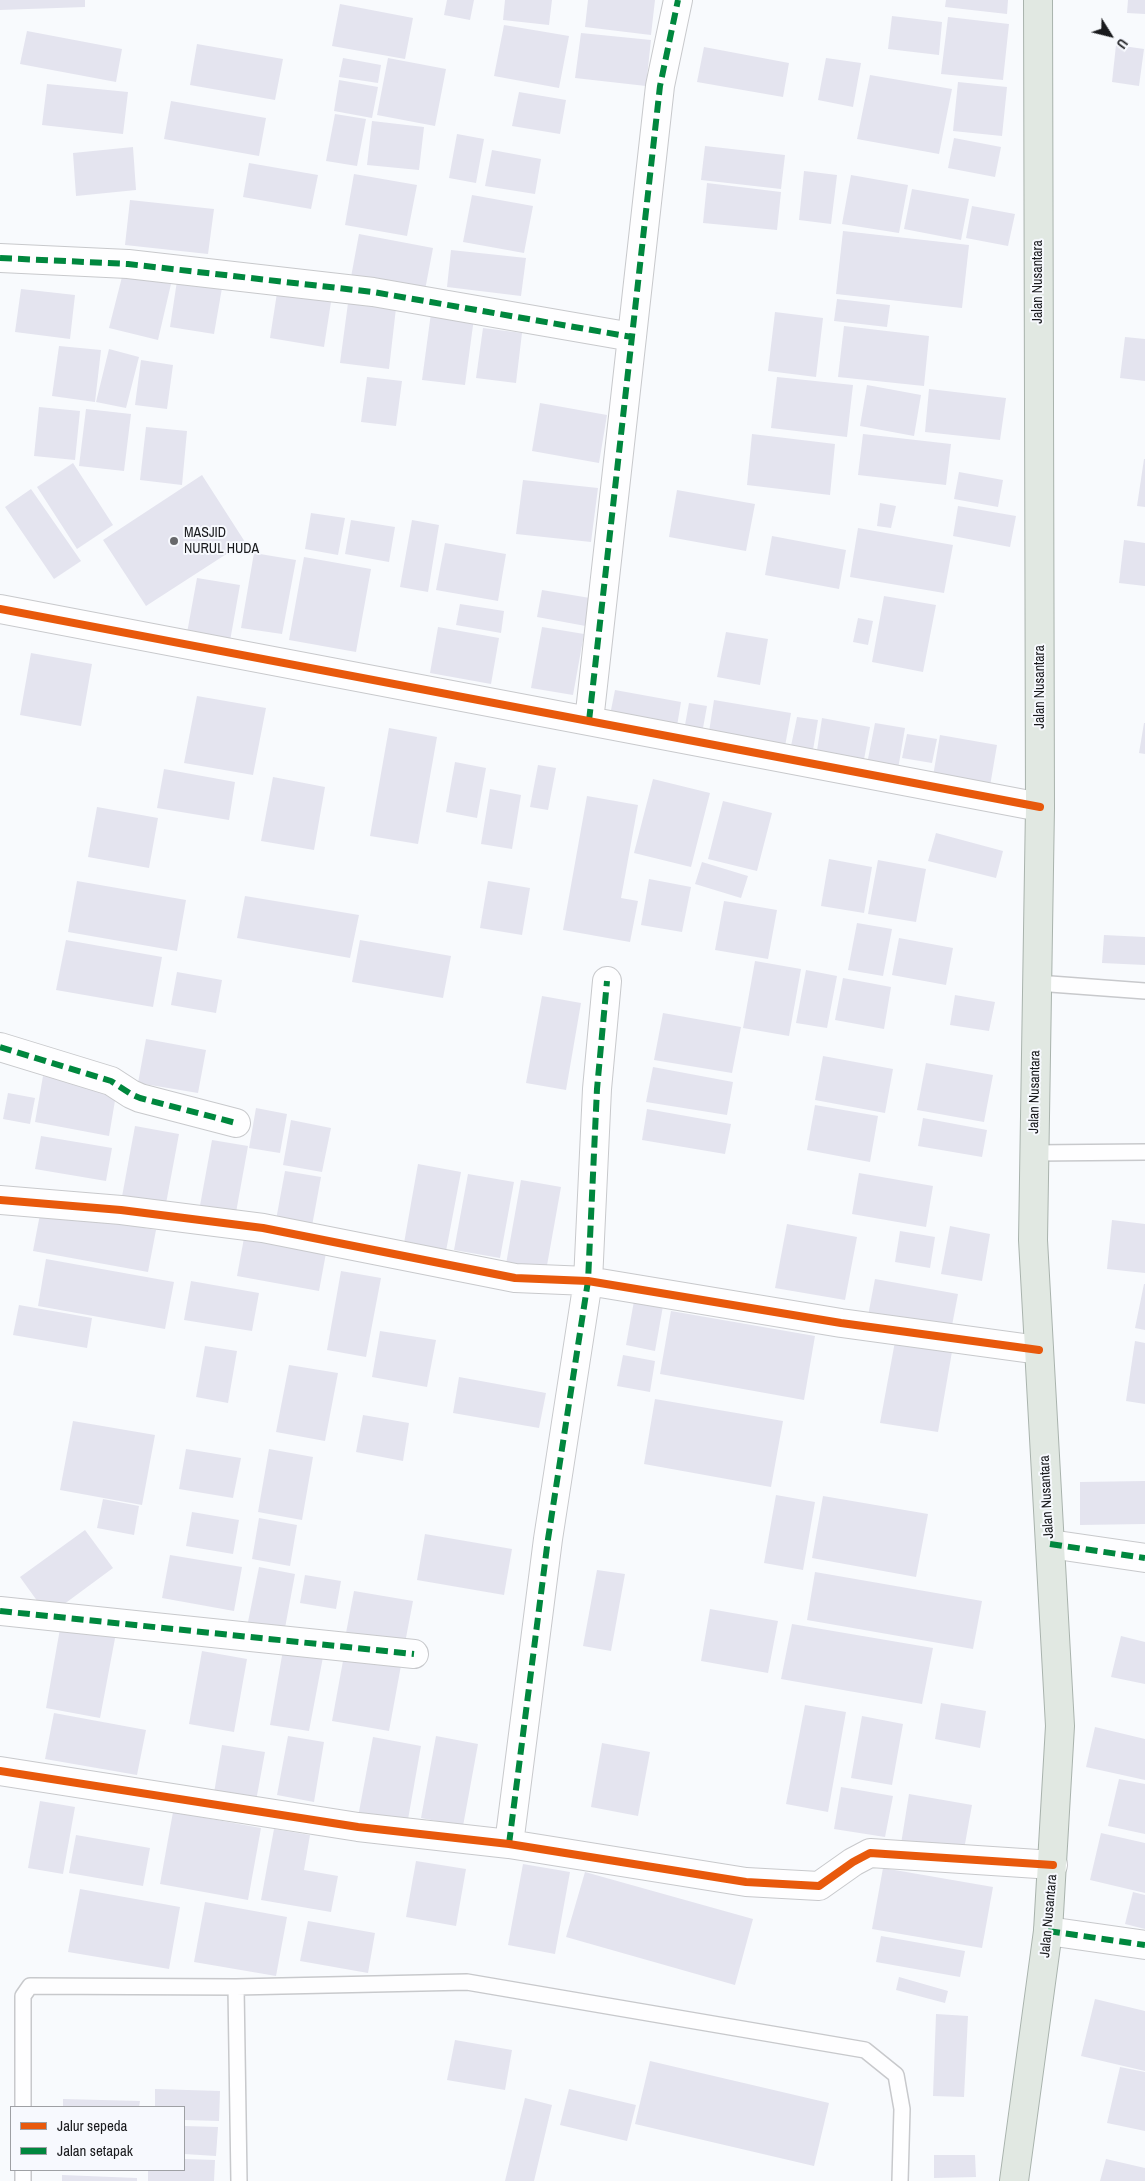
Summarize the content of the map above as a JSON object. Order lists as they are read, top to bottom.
{
  "streets": {
    "highway": ["Jalan Nusantara"]
  },
  "places": ["MASJID NURUL HUDA"],
  "legend": ["Jalur sepeda", "Jalan setapak"],
  "north": "bottom right"
}
